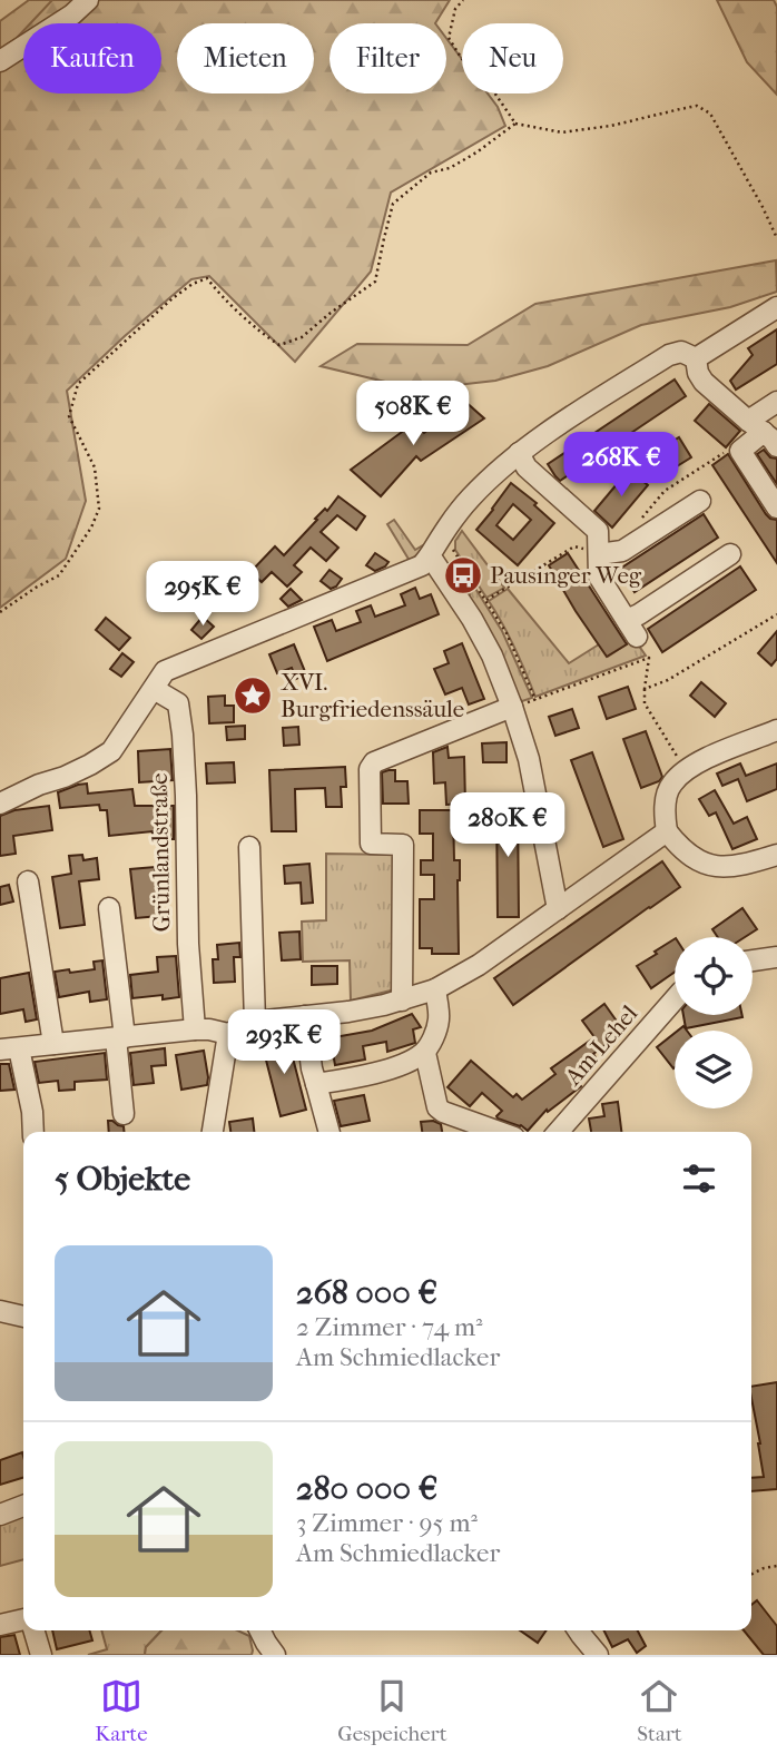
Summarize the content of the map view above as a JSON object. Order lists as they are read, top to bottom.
{
  "streets": {
    "street": ["Grünlandstraße", "Am Lehel"]
  },
  "places": {
    "bus stop": ["Pausinger Weg"],
    "place": ["XVI. Burgfriedenssäule"]
  },
  "page": {
    "chip": [
      "Kaufen",
      "Mieten",
      "Filter",
      "Neu"
    ],
    "price": [
      "508K €",
      "268K €",
      "295K €",
      "280K €",
      "293K €"
    ],
    "heading": "5 Objekte",
    "list": [
      {
        "name": "268 000 €",
        "note": "2 Zimmer · 74 m² · Am Schmiedlacker"
      },
      {
        "name": "280 000 €",
        "note": "3 Zimmer · 95 m² · Am Schmiedlacker"
      }
    ],
    "tabs": ["Karte", "Gespeichert", "Start"]
  }
}
